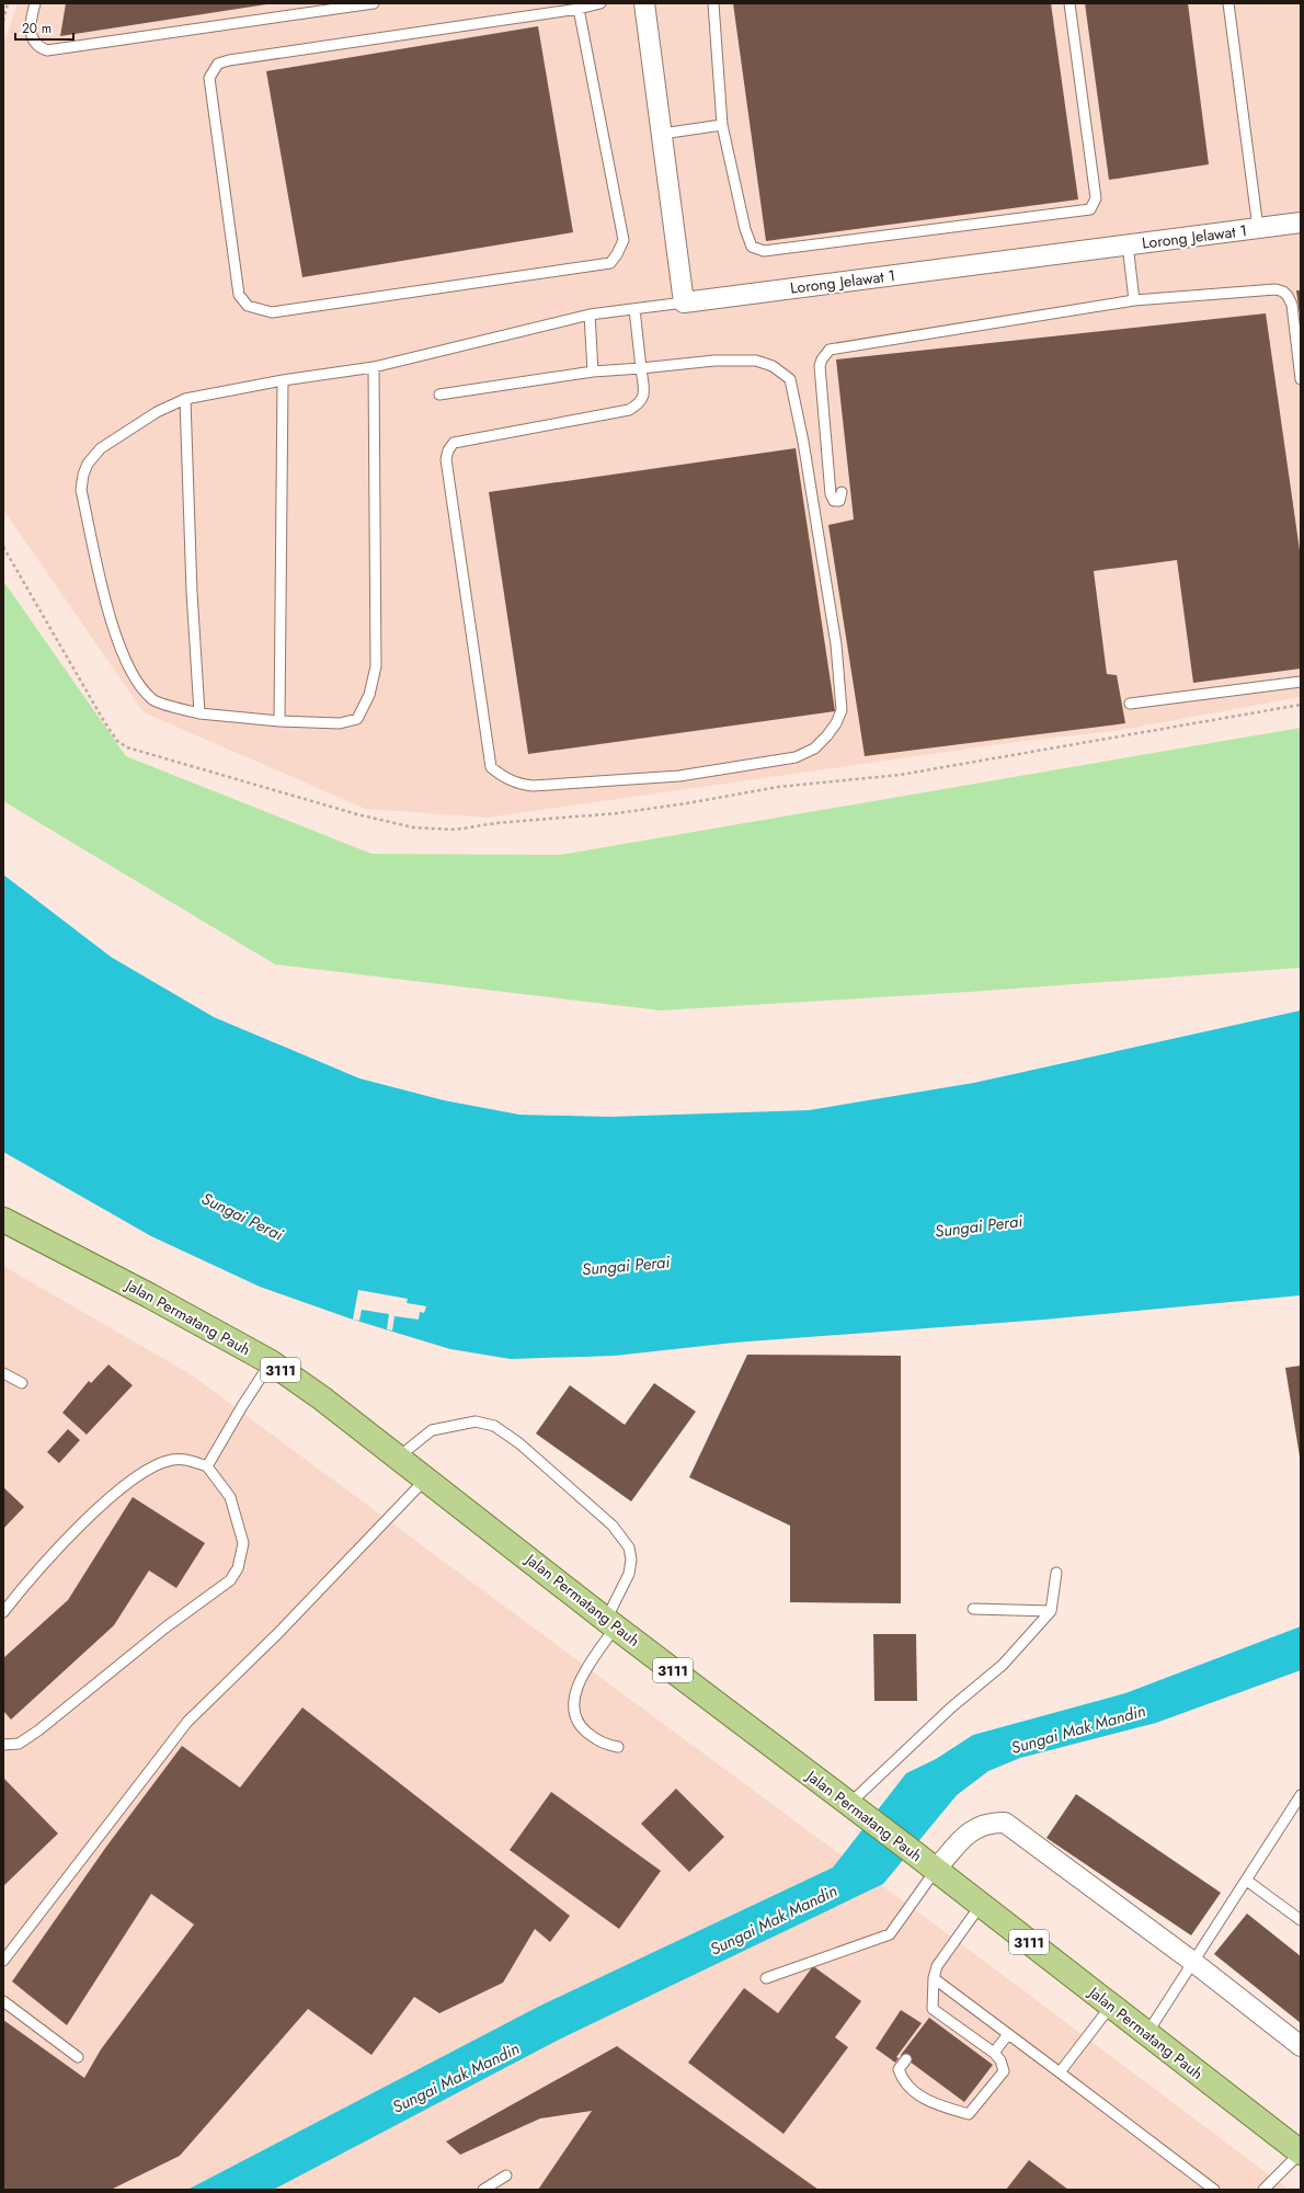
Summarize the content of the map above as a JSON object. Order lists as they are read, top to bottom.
{
  "streets": {
    "main road": ["Jalan Permatang Pauh", "3111"],
    "street": ["Lorong Jelawat 1"]
  },
  "water": ["Sungai Perai", "Sungai Mak Mandin"],
  "scale_bar": "20 m"
}
